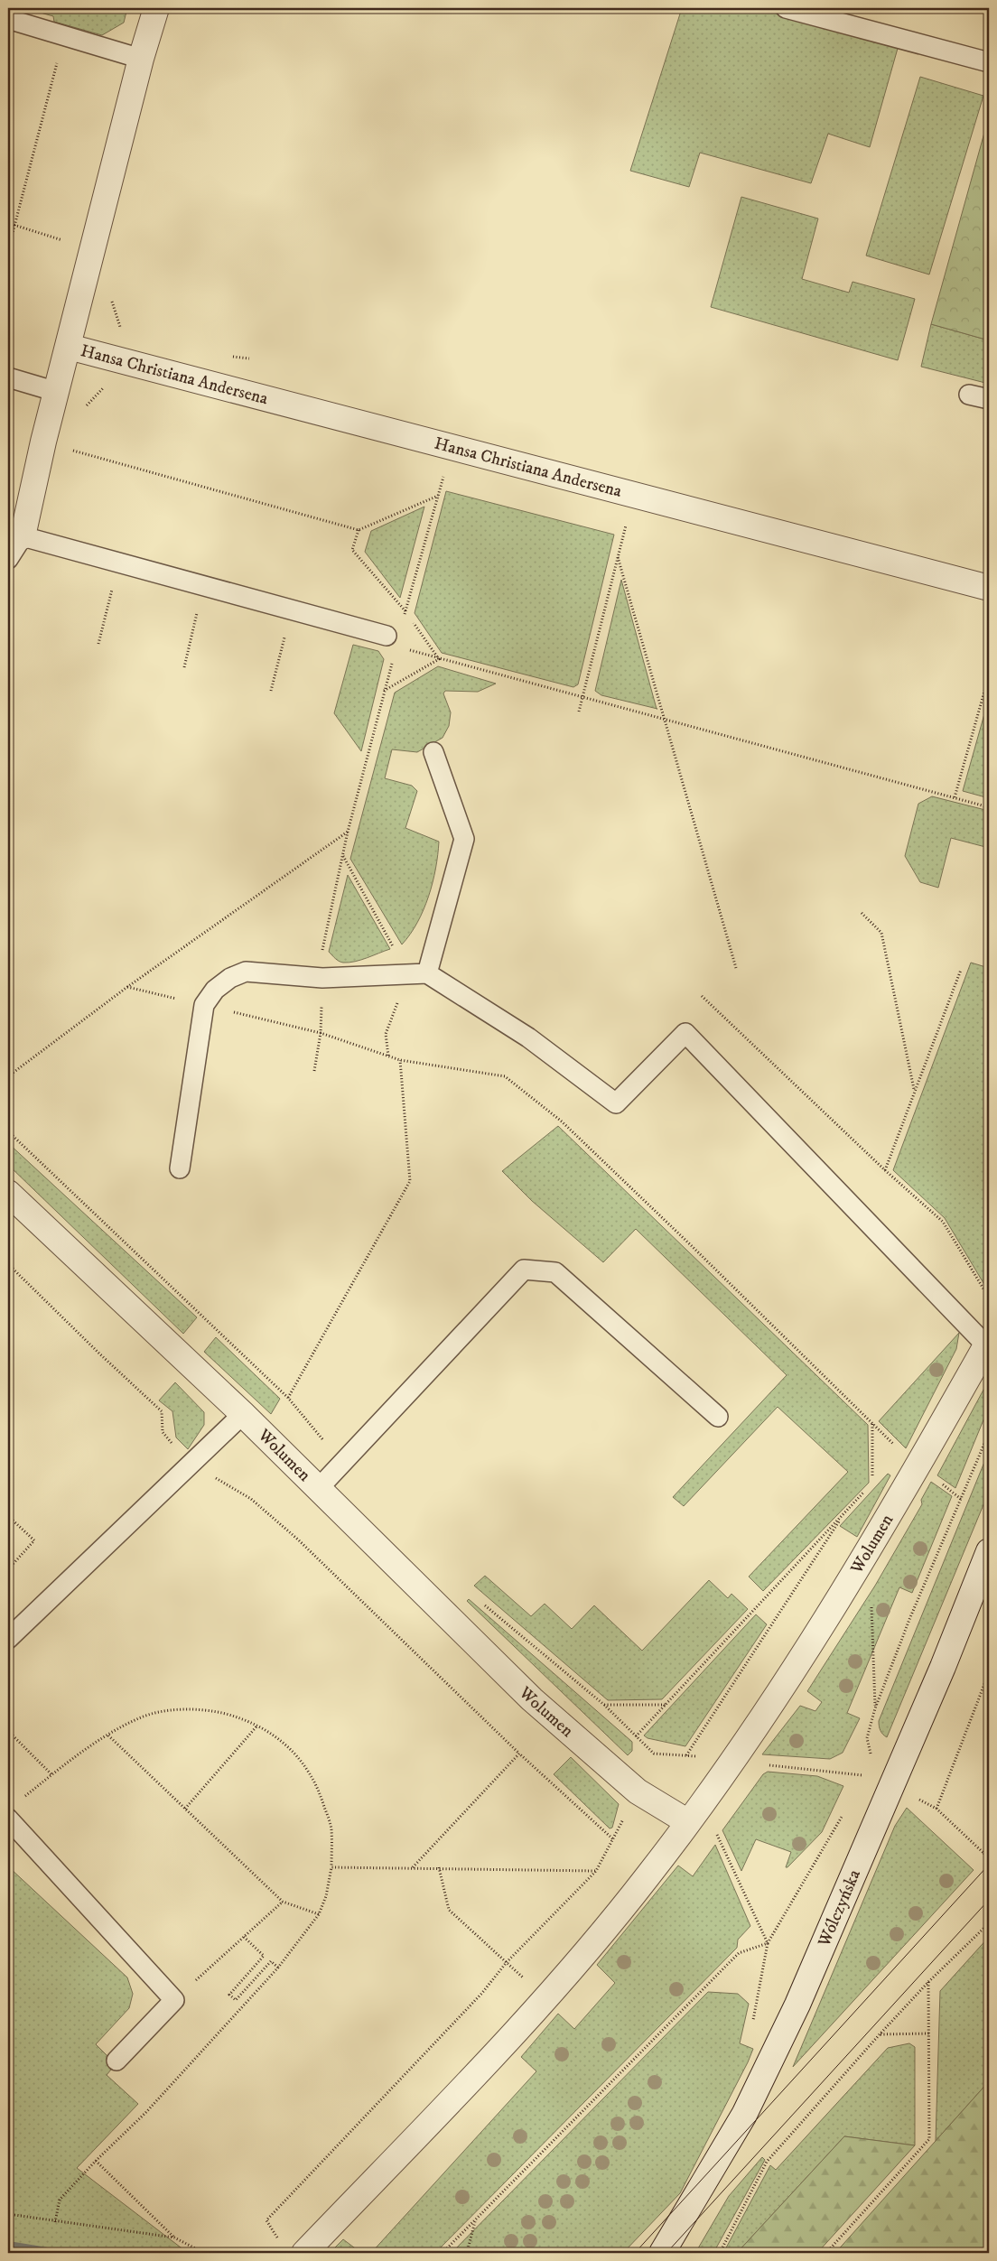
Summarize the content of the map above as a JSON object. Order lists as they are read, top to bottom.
{
  "streets": {
    "street": ["Hansa Christiana Andersena", "Wolumen", "Wólczyńska"]
  }
}
